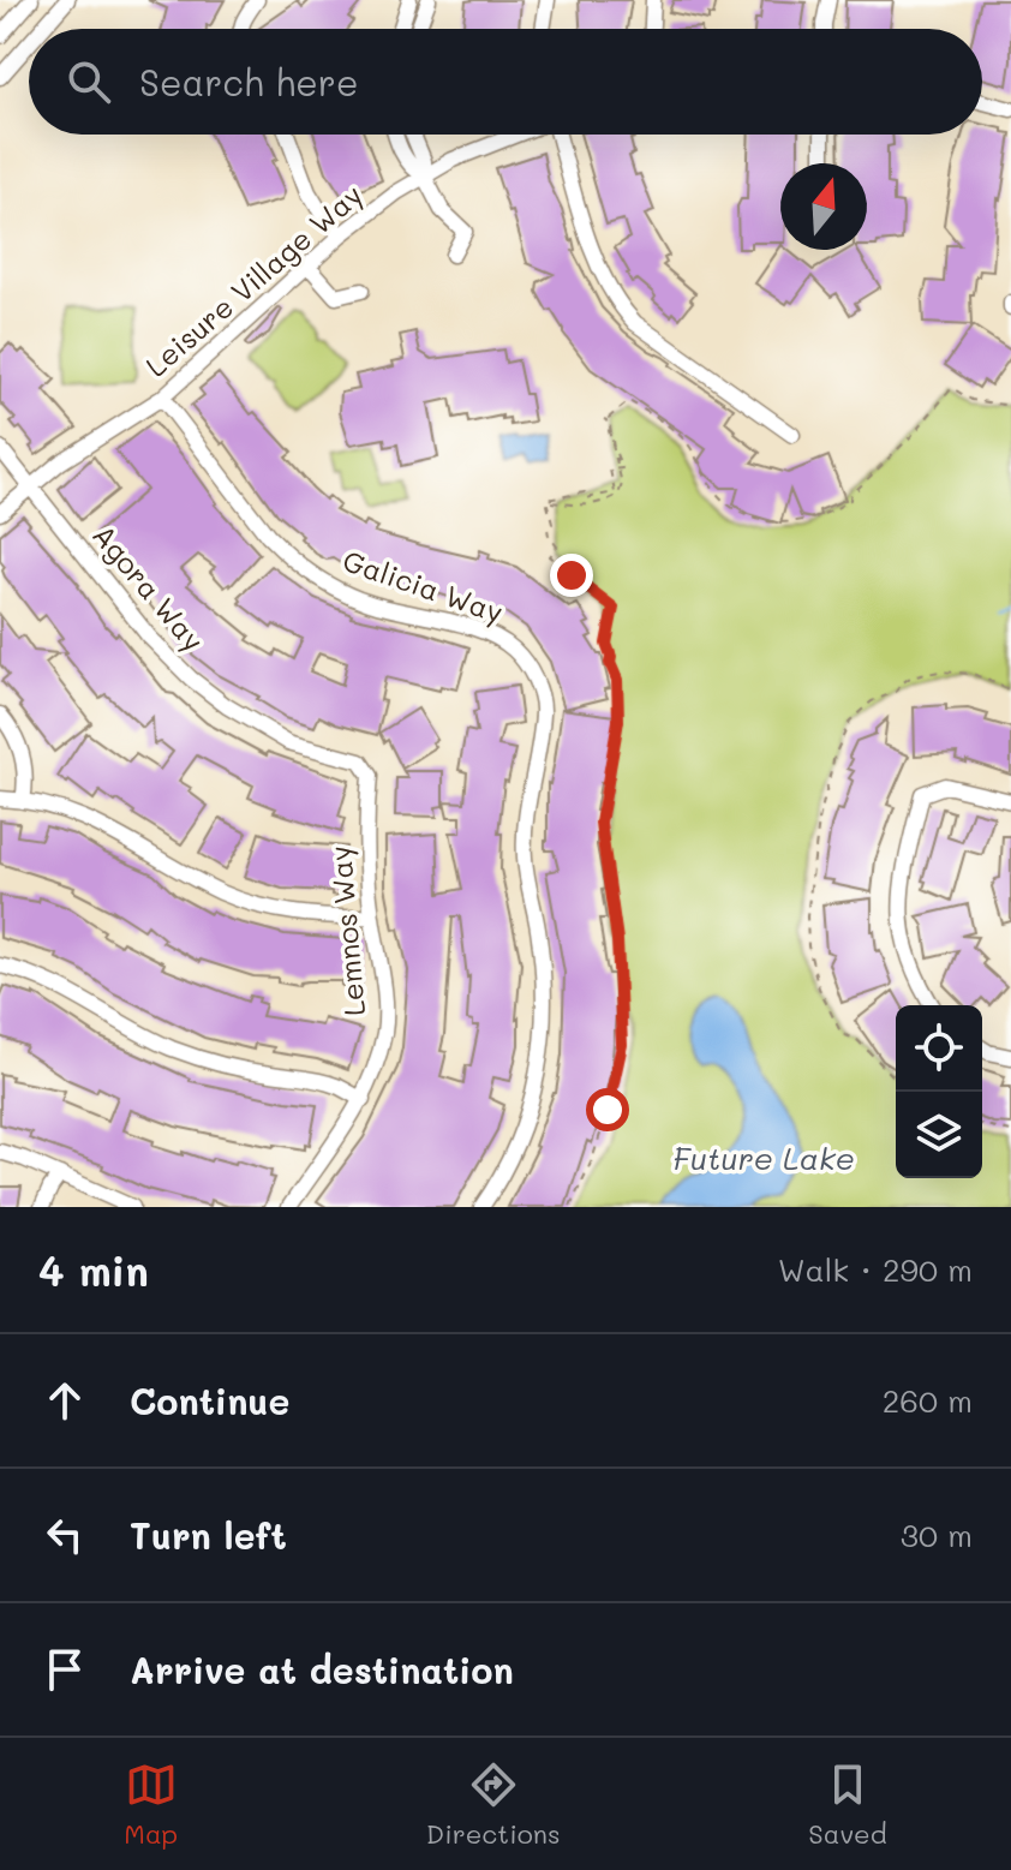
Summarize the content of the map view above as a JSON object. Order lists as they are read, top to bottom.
{
  "streets": {
    "street": [
      "Leisure Village Way",
      "Galicia Way",
      "Agora Way",
      "Lemnos Way"
    ]
  },
  "crossings": [
    ["Leisure Village Way", "Galicia Way"],
    ["Leisure Village Way", "Agora Way"],
    ["Agora Way", "Lemnos Way"]
  ],
  "water": ["Future Lake"],
  "north": "top",
  "page": {
    "search": "Search here",
    "heading": ["4 min", "Walk · 290 m"],
    "list": [
      ["Continue", "260 m"],
      ["Turn left", "30 m"],
      "Arrive at destination"
    ],
    "nav": ["Map", "Directions", "Saved"]
  }
}
